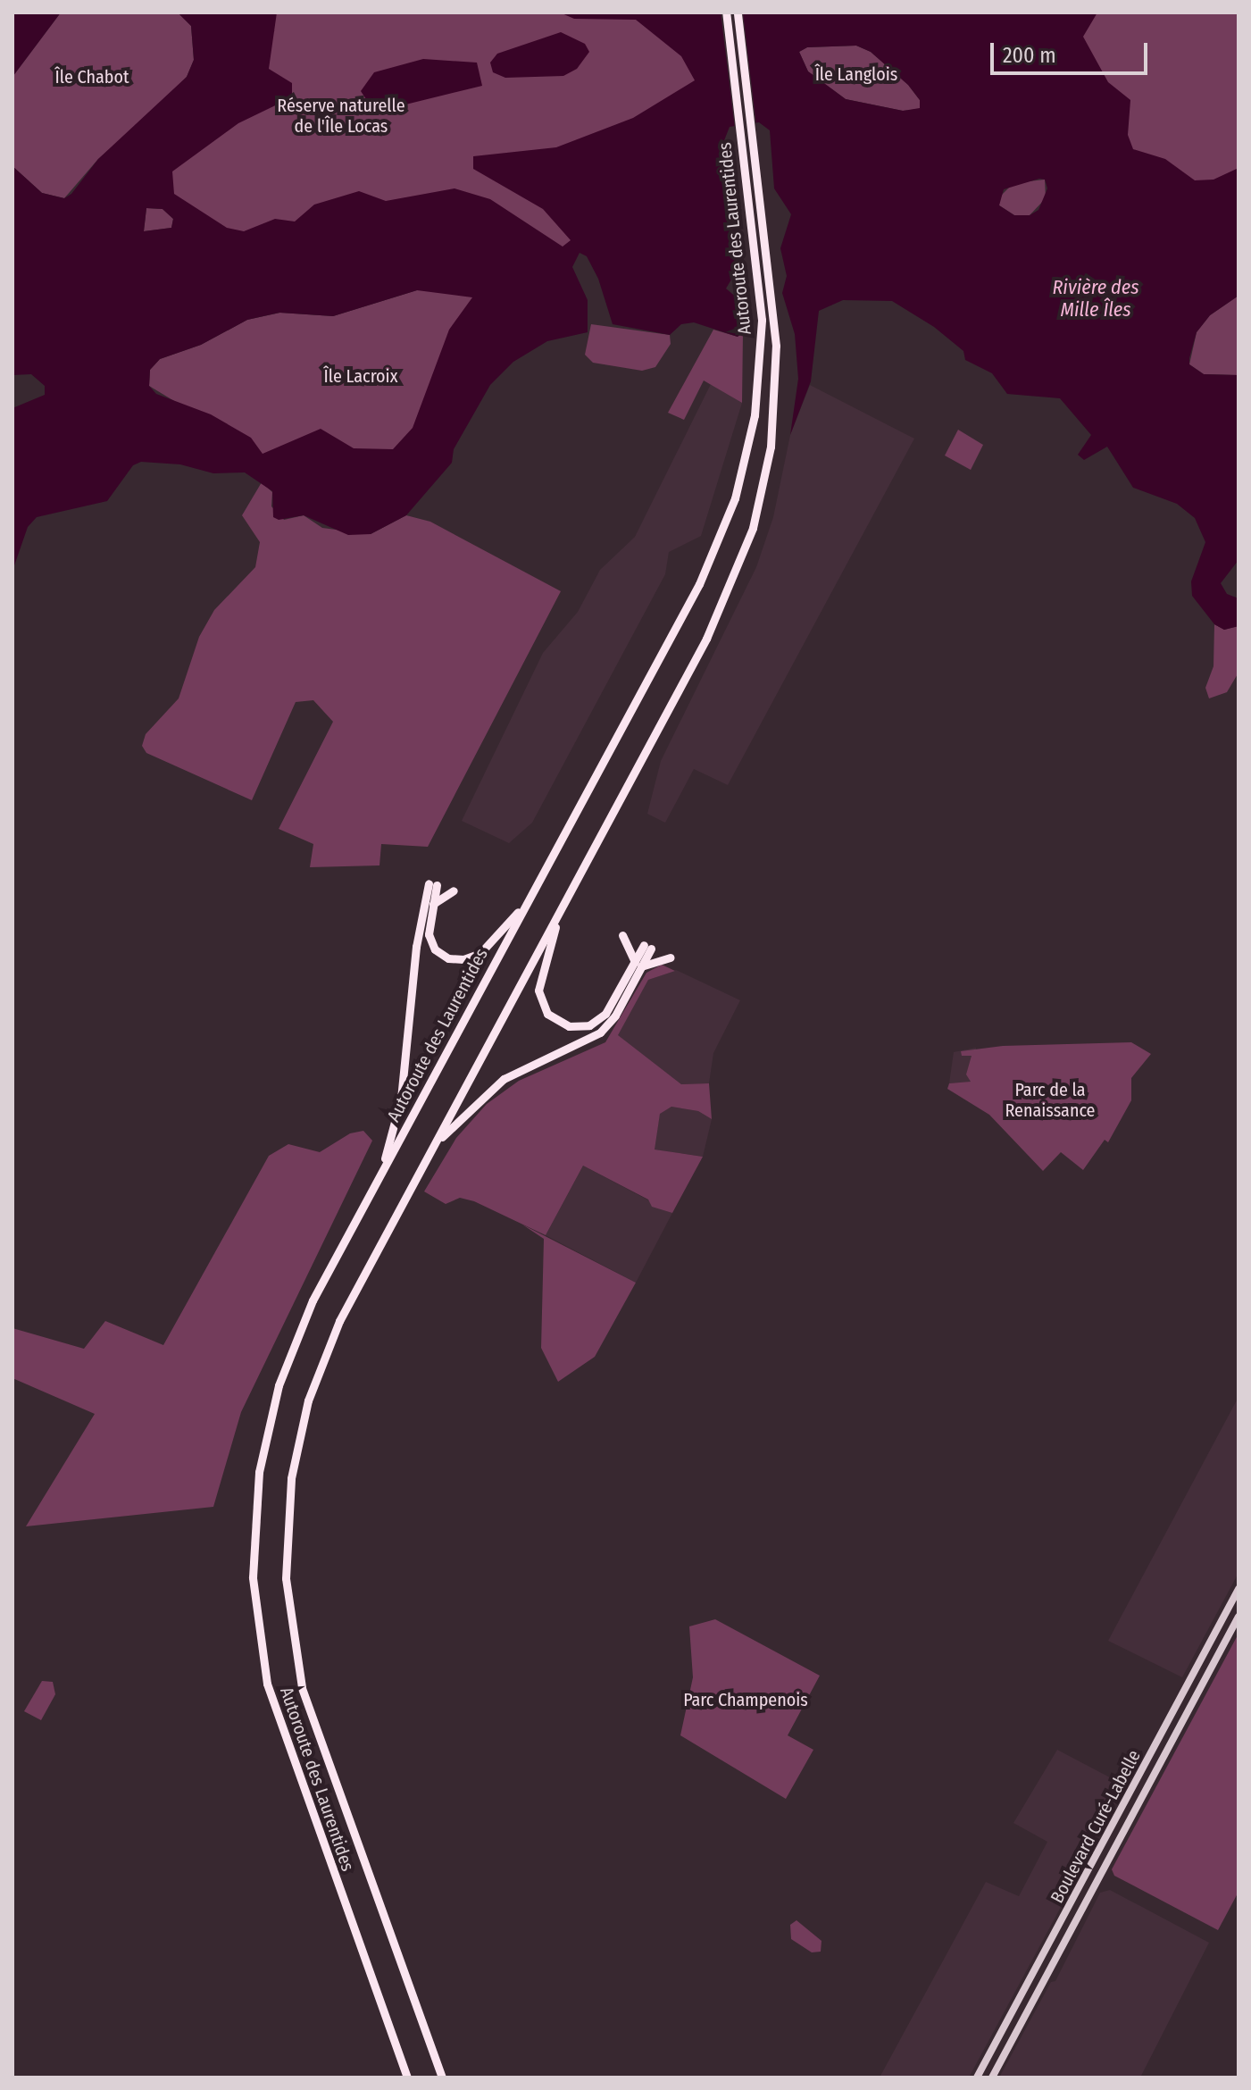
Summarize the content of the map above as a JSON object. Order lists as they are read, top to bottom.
{
  "streets": {
    "highway": ["Autoroute des Laurentides"],
    "main road": ["Boulevard Curé-Labelle"]
  },
  "water": ["Rivière des Mille Îles"],
  "parks": [
    "Île Langlois",
    "Île Chabot",
    "Réserve naturelle de l'Île Locas",
    "Île Lacroix",
    "Parc de la Renaissance",
    "Parc Champenois"
  ],
  "scale_bar": "200 m"
}
